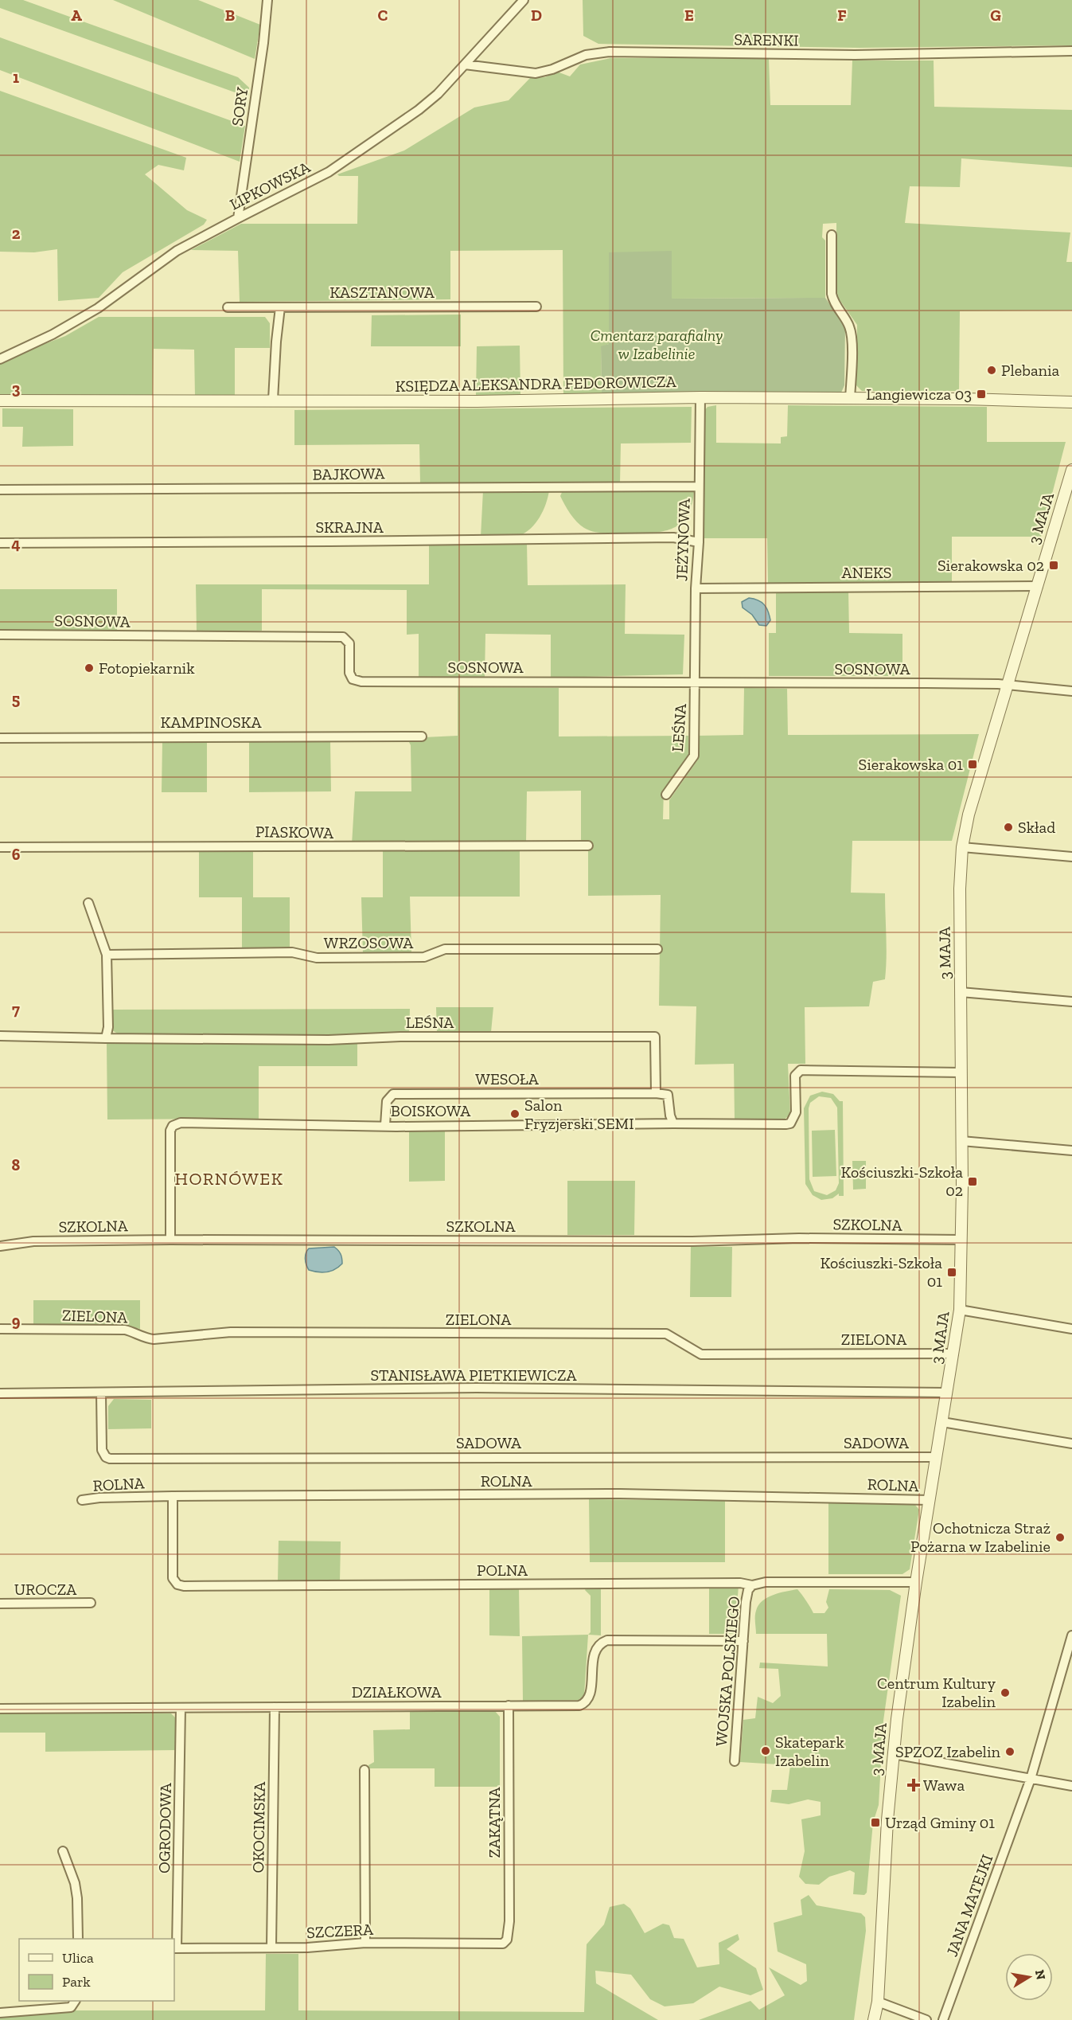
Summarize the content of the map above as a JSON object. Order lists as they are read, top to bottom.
{
  "streets": {
    "street": [
      "SARENKI",
      "SORY",
      "LIPKOWSKA",
      "KASZTANOWA",
      "KSIĘDZA ALEKSANDRA FEDOROWICZA",
      "BAJKOWA",
      "3 MAJA",
      "SKRAJNA",
      "JEŻYNOWA",
      "ANEKS",
      "SOSNOWA",
      "KAMPINOSKA",
      "LEŚNA",
      "PIASKOWA",
      "WRZOSOWA",
      "WESOŁA",
      "BOISKOWA",
      "SZKOLNA",
      "ZIELONA",
      "STANISŁAWA PIETKIEWICZA",
      "SADOWA",
      "ROLNA",
      "POLNA",
      "UROCZA",
      "WOJSKA POLSKIEGO",
      "DZIAŁKOWA",
      "ZAKĄTNA",
      "OKOCIMSKA",
      "OGRODOWA",
      "JANA MATEJKI",
      "SZCZERA"
    ]
  },
  "crossings": [
    ["SARENKI", "LIPKOWSKA"],
    ["SORY", "LIPKOWSKA"],
    ["KSIĘDZA ALEKSANDRA FEDOROWICZA", "JEŻYNOWA"],
    ["BAJKOWA", "JEŻYNOWA"],
    ["3 MAJA", "ANEKS"],
    ["3 MAJA", "SOSNOWA"],
    ["3 MAJA", "BOISKOWA"],
    ["3 MAJA", "SZKOLNA"],
    ["3 MAJA", "ZIELONA"],
    ["3 MAJA", "STANISŁAWA PIETKIEWICZA"],
    ["3 MAJA", "SADOWA"],
    ["3 MAJA", "ROLNA"],
    ["3 MAJA", "POLNA"],
    ["SKRAJNA", "JEŻYNOWA"],
    ["JEŻYNOWA", "ANEKS"],
    ["JEŻYNOWA", "SOSNOWA"],
    ["JEŻYNOWA", "LEŚNA"],
    ["SOSNOWA", "LEŚNA"],
    ["LEŚNA", "WESOŁA"],
    ["WESOŁA", "BOISKOWA"],
    ["BOISKOWA", "SZKOLNA"],
    ["STANISŁAWA PIETKIEWICZA", "SADOWA"],
    ["ROLNA", "POLNA"],
    ["POLNA", "WOJSKA POLSKIEGO"],
    ["WOJSKA POLSKIEGO", "DZIAŁKOWA"],
    ["DZIAŁKOWA", "ZAKĄTNA"],
    ["DZIAŁKOWA", "OKOCIMSKA"],
    ["DZIAŁKOWA", "OGRODOWA"],
    ["ZAKĄTNA", "SZCZERA"],
    ["OKOCIMSKA", "SZCZERA"],
    ["OGRODOWA", "SZCZERA"]
  ],
  "districts": ["HORNÓWEK"],
  "parks": ["Cmentarz parafialny w Izabelinie"],
  "places": {
    "other": [
      "Plebania",
      "Fotopiekarnik",
      "Skład",
      "Salon Fryzjerski SEMI",
      "Ochotnicza Straż Pożarna w Izabelinie",
      "Centrum Kultury Izabelin",
      "Skatepark Izabelin",
      "SPZOZ Izabelin"
    ],
    "transit": [
      "Langiewicza 03",
      "Sierakowska 02",
      "Sierakowska 01",
      "Kościuszki-Szkoła 02",
      "Kościuszki-Szkoła 01",
      "Urząd Gminy 01"
    ],
    "health": ["Wawa"]
  },
  "legend": ["Ulica", "Park"],
  "north": "right",
  "grid": {
    "columns": [
      "A",
      "B",
      "C",
      "D",
      "E",
      "F",
      "G"
    ],
    "rows": [
      "1",
      "2",
      "3",
      "4",
      "5",
      "6",
      "7",
      "8",
      "9"
    ]
  }
}
